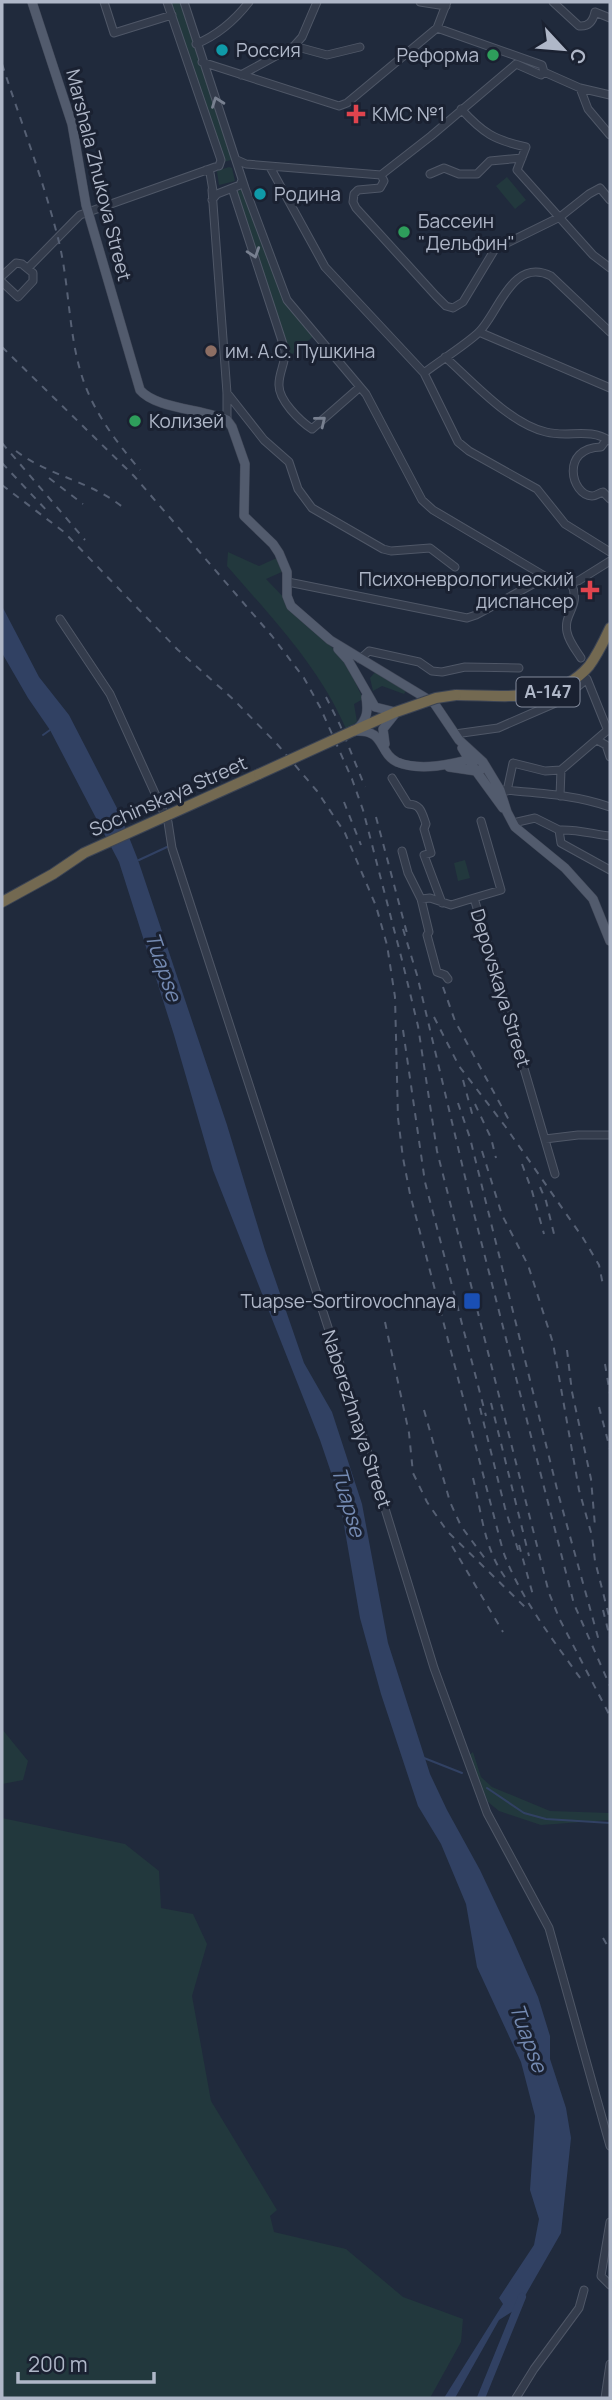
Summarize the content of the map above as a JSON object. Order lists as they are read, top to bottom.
{
  "streets": {
    "highway": ["А-147", "Sochinskaya Street"],
    "main road": ["Marshala Zhukova Street"],
    "street": ["Depovskaya Street", "Naberezhnaya Street"]
  },
  "crossings": [
    ["А-147", "Sochinskaya Street"],
    ["Sochinskaya Street", "Naberezhnaya Street"]
  ],
  "water": ["Tuapse"],
  "places": {
    "other": [
      "Россия",
      "Реформа",
      "Родина",
      "Бассеин \"Дельфин\"",
      "им. А.С. Пушкина",
      "Колизей"
    ],
    "health": ["KMC №1", "Психоневрологический диспансер"],
    "transit": ["Tuapse-Sortirovochnaya"]
  },
  "scale_bar": "200 m",
  "north": "bottom right"
}
